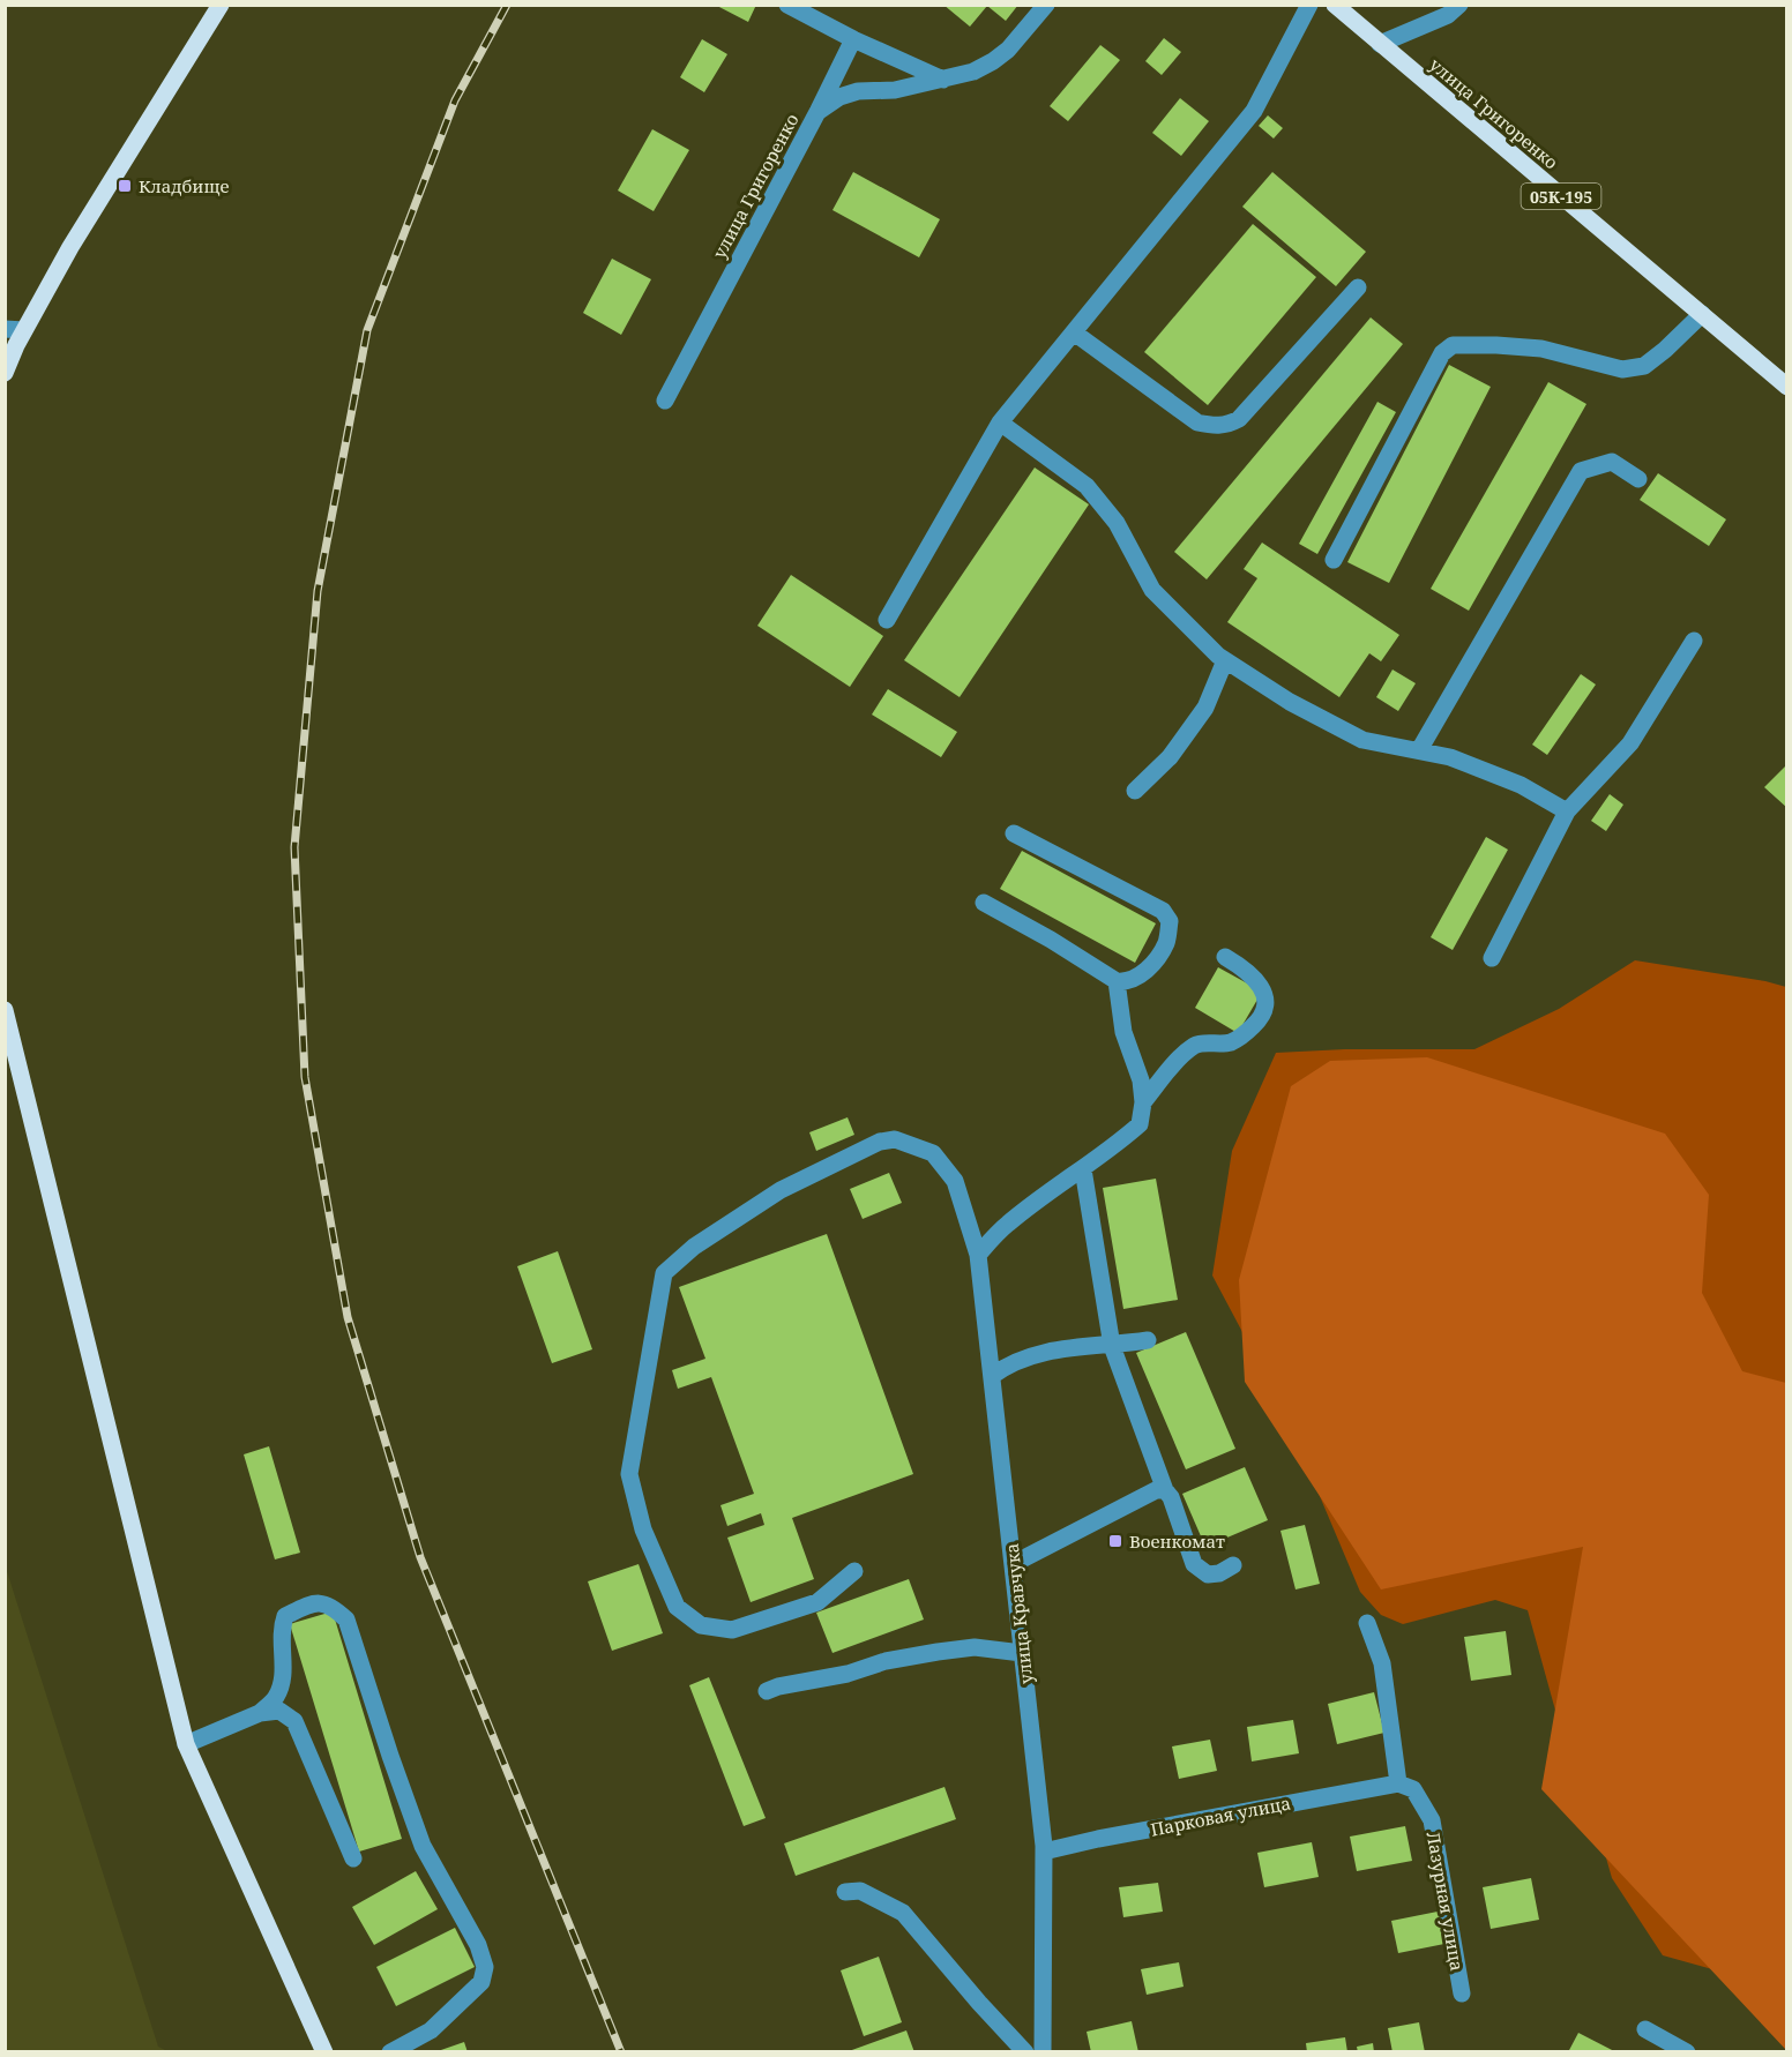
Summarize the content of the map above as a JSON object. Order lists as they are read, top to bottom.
{
  "streets": {
    "main road": ["улица Григоренко", "05К-195"],
    "lane": ["улица Кравчука", "Парковая улица", "Лазурная улица"]
  },
  "crossings": [
    ["улица Кравчука", "Парковая улица"],
    ["Парковая улица", "Лазурная улица"]
  ],
  "places": {
    "transit": ["Кладбище", "Военкомат"]
  }
}
